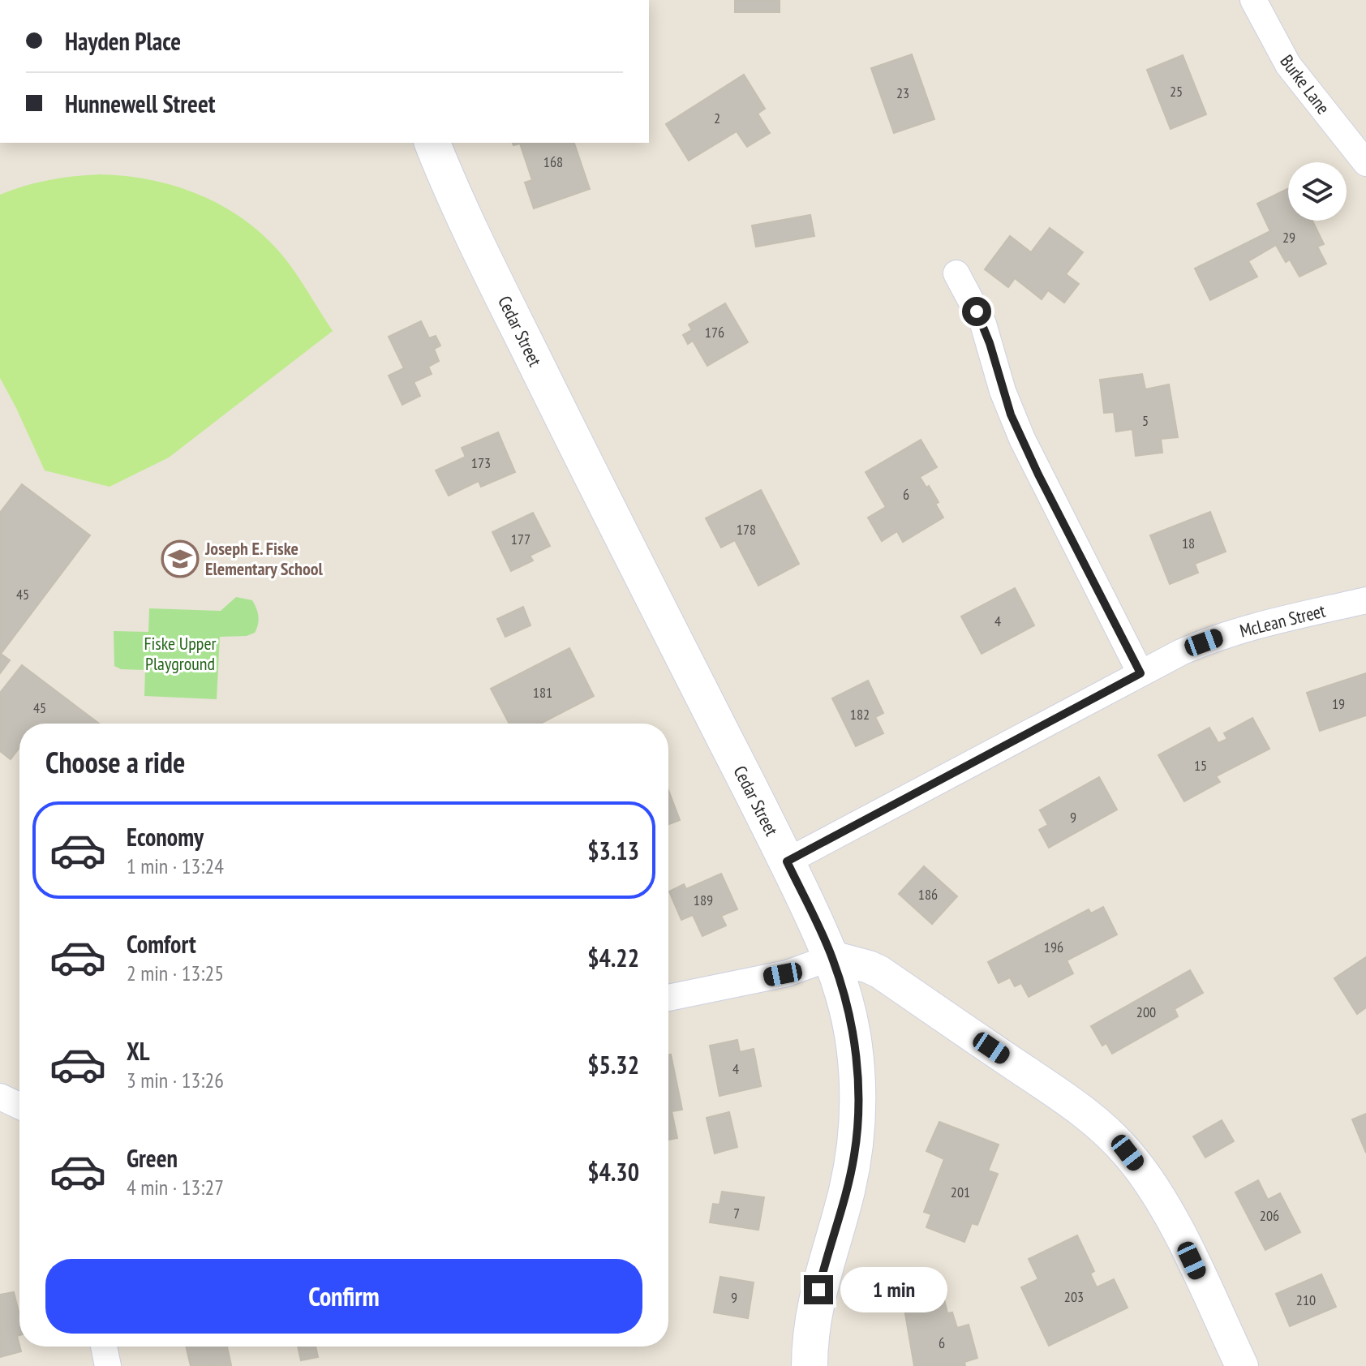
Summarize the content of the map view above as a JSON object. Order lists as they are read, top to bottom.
{
  "streets": {
    "main road": ["Cedar Street"],
    "street": ["Burke Lane", "McLean Street"]
  },
  "crossings": [
    ["Cedar Street", "McLean Street"]
  ],
  "parks": ["Fiske Upper Playground"],
  "places": {
    "school or university": ["Joseph E. Fiske Elementary School"]
  },
  "house_numbers": [
    "25",
    "23",
    "2",
    "168",
    "29",
    "176",
    "5",
    "173",
    "6",
    "178",
    "177",
    "18",
    "45",
    "4",
    "181",
    "19",
    "45",
    "182",
    "15",
    "9",
    "186",
    "189",
    "196",
    "200",
    "4",
    "201",
    "7",
    "206",
    "203",
    "9",
    "210",
    "6"
  ],
  "page": {
    "banner": ["Hayden Place", "Hunnewell Street"],
    "heading": "Choose a ride",
    "list": [
      {
        "name": "Economy",
        "note": "1 min · 13:24",
        "value": "$3.13"
      },
      {
        "name": "Comfort",
        "note": "2 min · 13:25",
        "value": "$4.22"
      },
      {
        "name": "XL",
        "note": "3 min · 13:26",
        "value": "$5.32"
      },
      {
        "name": "Green",
        "note": "4 min · 13:27",
        "value": "$4.30"
      }
    ],
    "buttons": "Confirm",
    "bubble": "1 min"
  }
}
